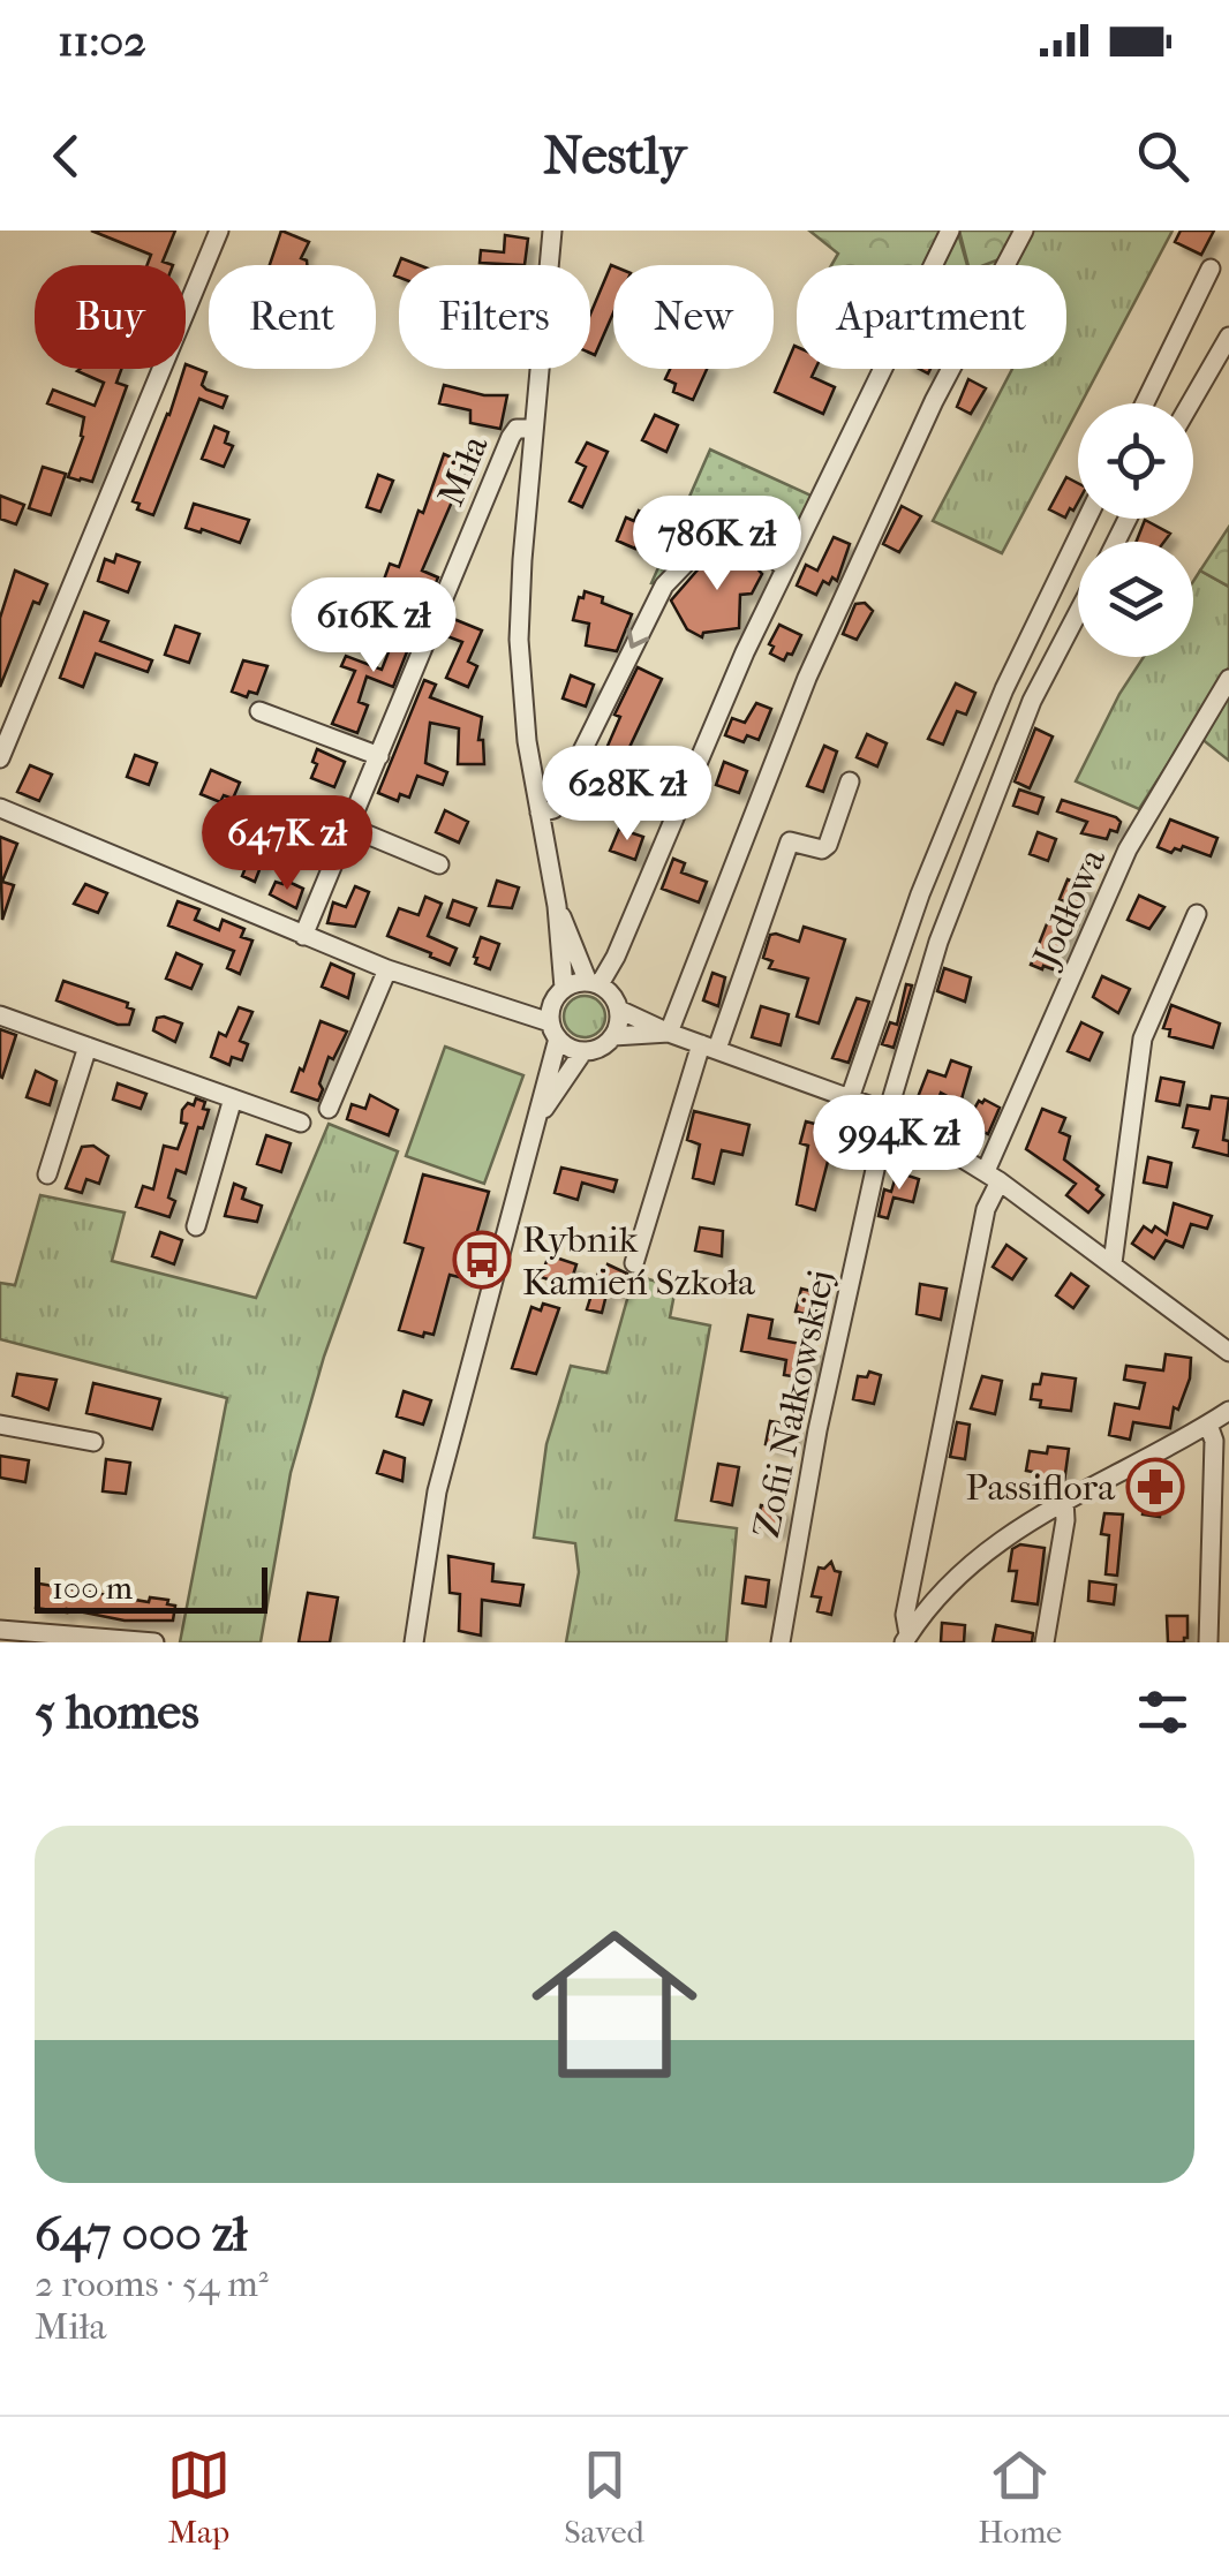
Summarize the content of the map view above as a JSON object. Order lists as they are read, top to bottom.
{
  "streets": {
    "street": ["Miła", "Jodłowa", "Zofii Nałkowskiej"]
  },
  "places": {
    "bus stop": ["Rybnik Kamień Szkoła"],
    "pharmacy": ["Passiflora"]
  },
  "scale_bar": "100 m",
  "page": {
    "status": "11:02",
    "header": "Nestly",
    "chip": [
      "Buy",
      "Rent",
      "Filters",
      "New",
      "Apartment"
    ],
    "price": [
      "786K zł",
      "616K zł",
      "628K zł",
      "647K zł",
      "994K zł"
    ],
    "scale": "100 m",
    "heading": "5 homes",
    "list": [
      {
        "name": "647 000 zł",
        "note": "2 rooms · 54 m² · Miła"
      }
    ],
    "tabs": ["Map", "Saved", "Home"]
  }
}
